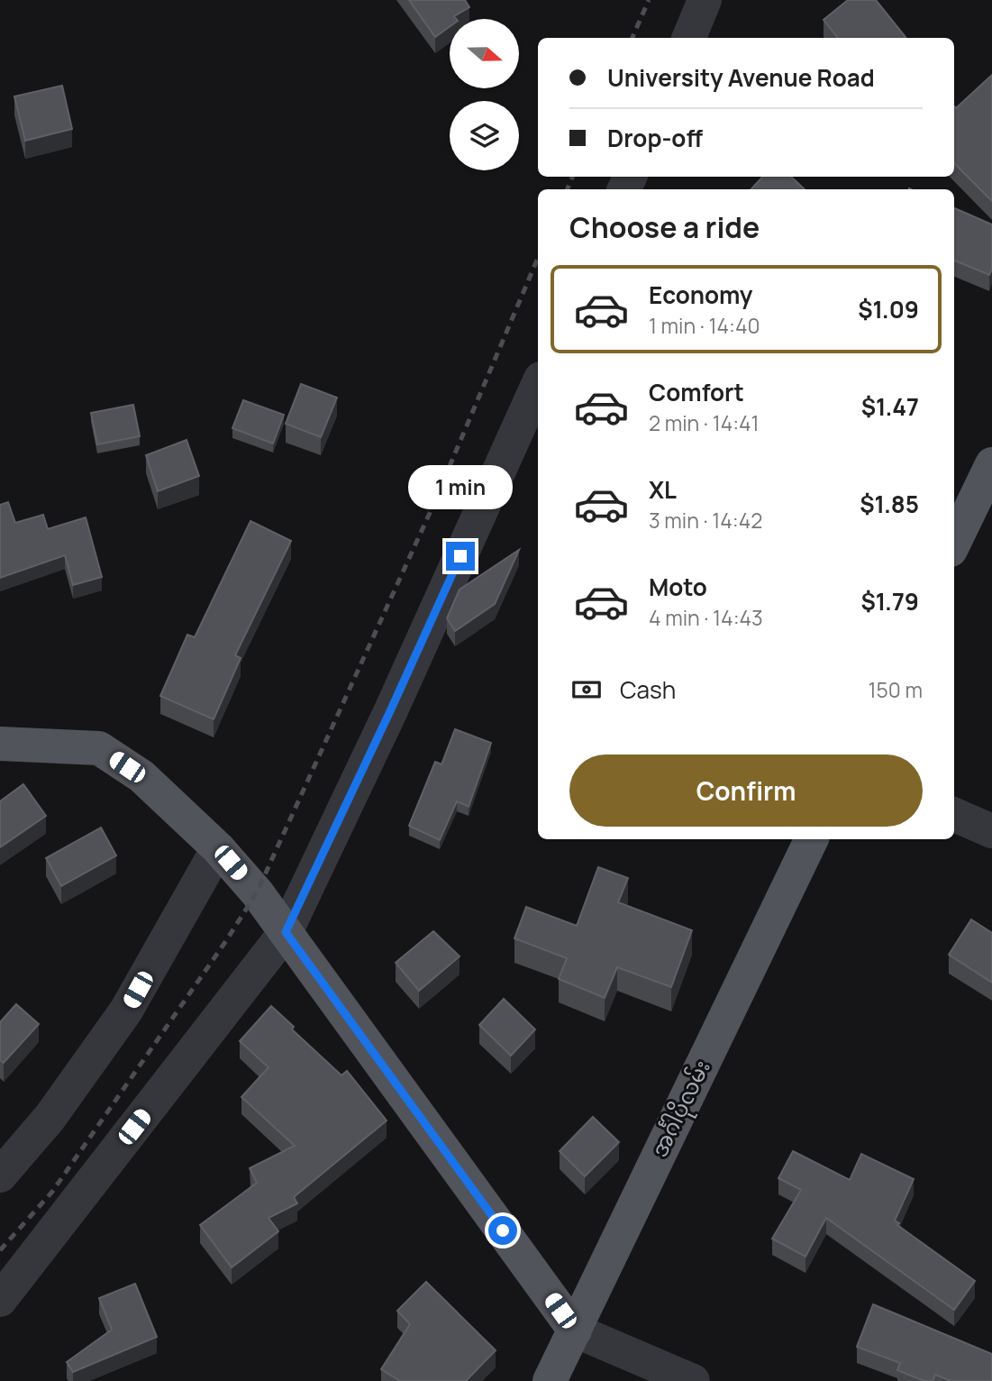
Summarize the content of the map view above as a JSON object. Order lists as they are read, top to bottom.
{
  "streets": {
    "main road": ["အင်္ဂါပိုလမ်း"]
  },
  "north": "right",
  "page": {
    "banner": ["University Avenue Road", "Drop-off"],
    "heading": "Choose a ride",
    "list": [
      {
        "name": "Economy",
        "note": "1 min · 14:40",
        "value": "$1.09"
      },
      {
        "name": "Comfort",
        "note": "2 min · 14:41",
        "value": "$1.47"
      },
      {
        "name": "XL",
        "note": "3 min · 14:42",
        "value": "$1.85"
      },
      {
        "name": "Moto",
        "note": "4 min · 14:43",
        "value": "$1.79"
      }
    ],
    "bubble": "1 min",
    "pay": ["Cash", "150 m"],
    "buttons": "Confirm"
  }
}
